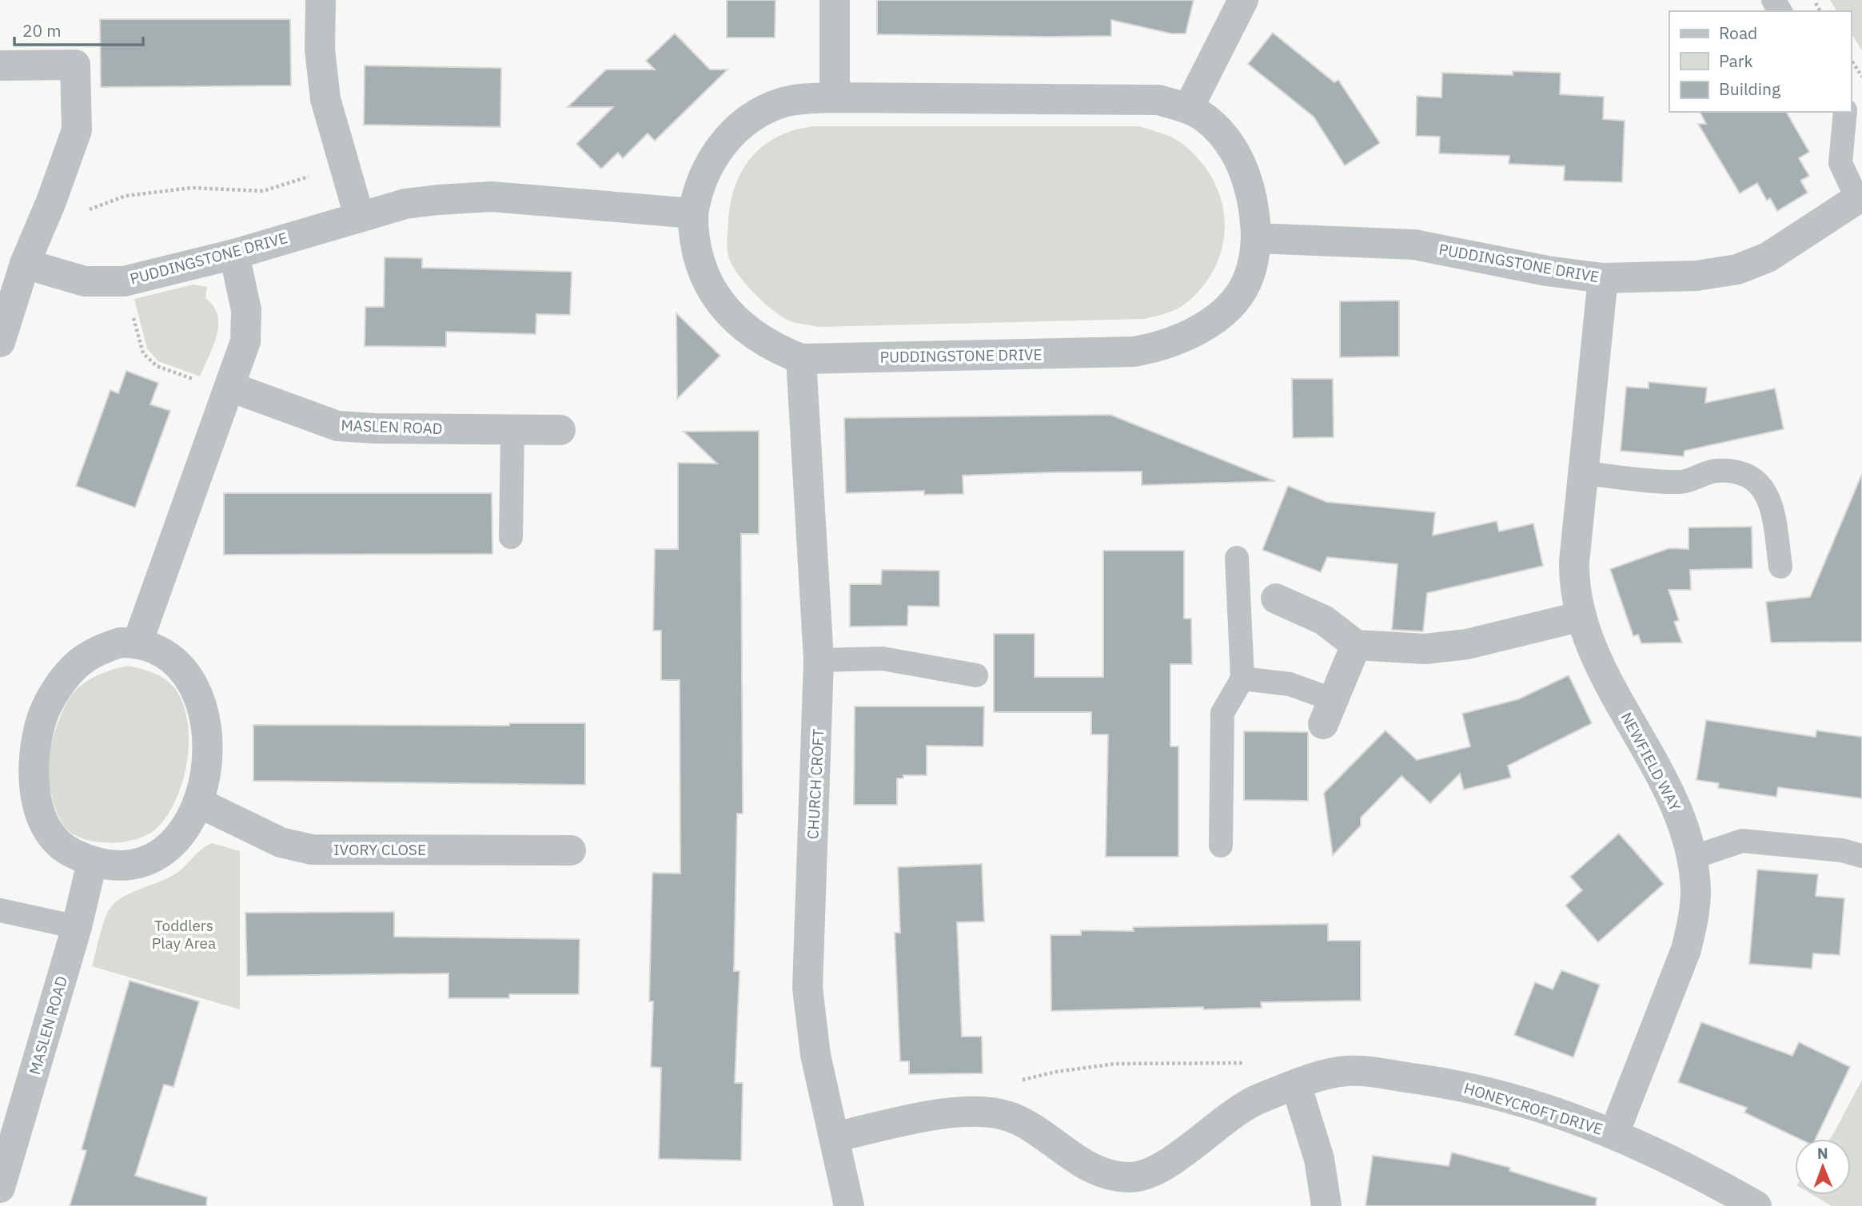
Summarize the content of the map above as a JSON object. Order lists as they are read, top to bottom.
{
  "streets": {
    "street": [
      "PUDDINGSTONE DRIVE",
      "MASLEN ROAD",
      "NEWFIELD WAY",
      "CHURCH CROFT",
      "IVORY CLOSE",
      "HONEYCROFT DRIVE"
    ]
  },
  "crossings": [
    ["PUDDINGSTONE DRIVE", "NEWFIELD WAY"],
    ["PUDDINGSTONE DRIVE", "CHURCH CROFT"],
    ["MASLEN ROAD", "IVORY CLOSE"],
    ["NEWFIELD WAY", "HONEYCROFT DRIVE"],
    ["CHURCH CROFT", "HONEYCROFT DRIVE"]
  ],
  "parks": ["Toddlers Play Area"],
  "legend": ["Road", "Park", "Building"],
  "scale_bar": "20 m",
  "north": "top"
}
